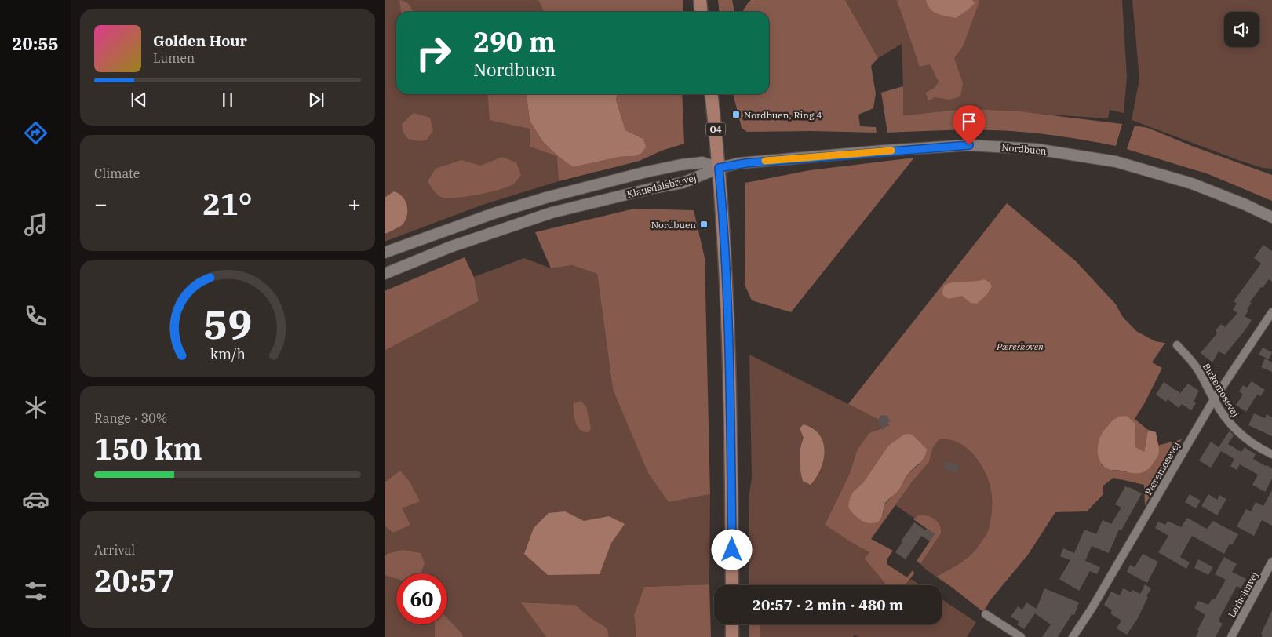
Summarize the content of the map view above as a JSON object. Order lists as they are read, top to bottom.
{
  "streets": {
    "main road": ["O4"],
    "street": [
      "Nordbuen",
      "Klausdalsbrovej",
      "Birkemosevej",
      "Pæremosevej",
      "Lerholmvej"
    ]
  },
  "crossings": [
    ["O4", "Nordbuen"],
    ["O4", "Klausdalsbrovej"],
    ["Nordbuen", "Klausdalsbrovej"],
    ["Birkemosevej", "Pæremosevej"]
  ],
  "parks": ["Pæreskoven"],
  "places": {
    "transit": ["Nordbuen, Ring 4", "Nordbuen"]
  },
  "page": {
    "tabs": "20:55",
    "turn": ["290 m", "Nordbuen"],
    "song": ["Golden Hour", "Lumen"],
    "tile": [
      "Climate",
      ["Range · 30%", "150 km"],
      ["Arrival", "20:57"]
    ],
    "heat": ["−", "21°", "+"],
    "limit": "60",
    "trip": "20:57 · 2 min · 480 m",
    "gauge": ["59", "km/h"]
  }
}
